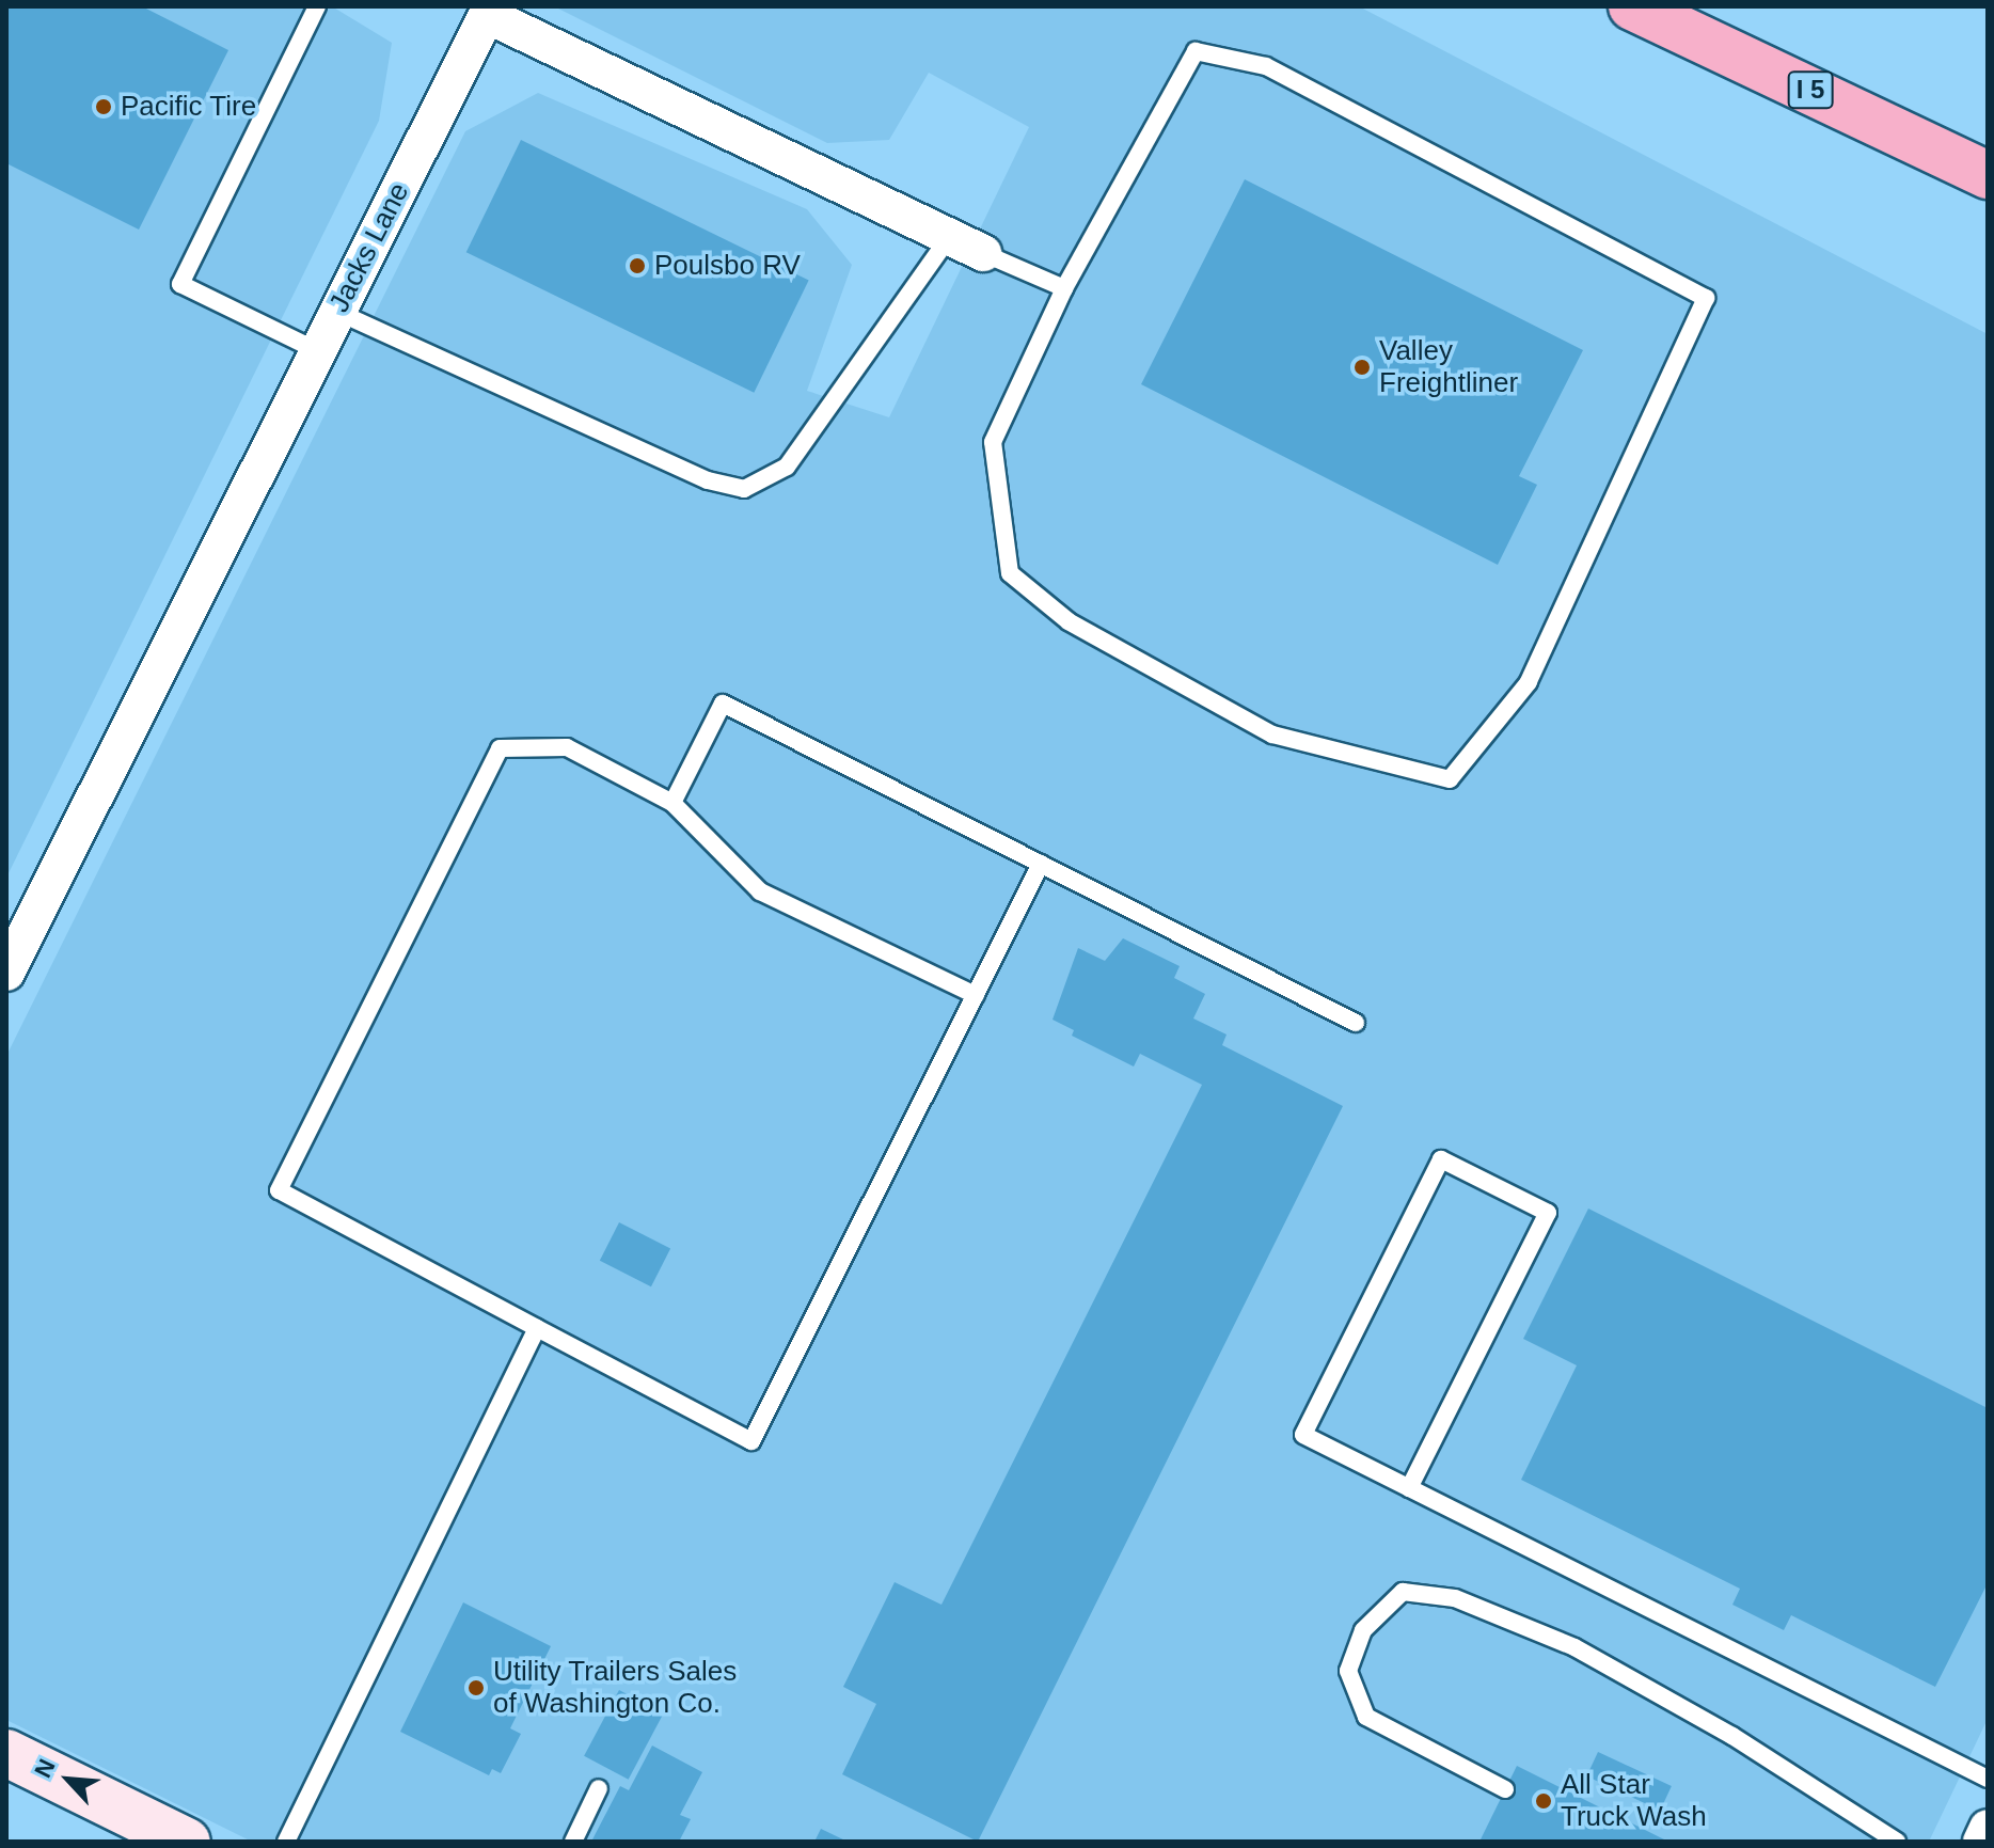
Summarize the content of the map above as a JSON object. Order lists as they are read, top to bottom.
{
  "streets": {
    "highway": ["I 5"],
    "street": ["Jacks Lane"]
  },
  "places": [
    "Pacific Tire",
    "Poulsbo RV",
    "Valley Freightliner",
    "Utility Trailers Sales of Washington Co.",
    "All Star Truck Wash"
  ],
  "north": "top left"
}
